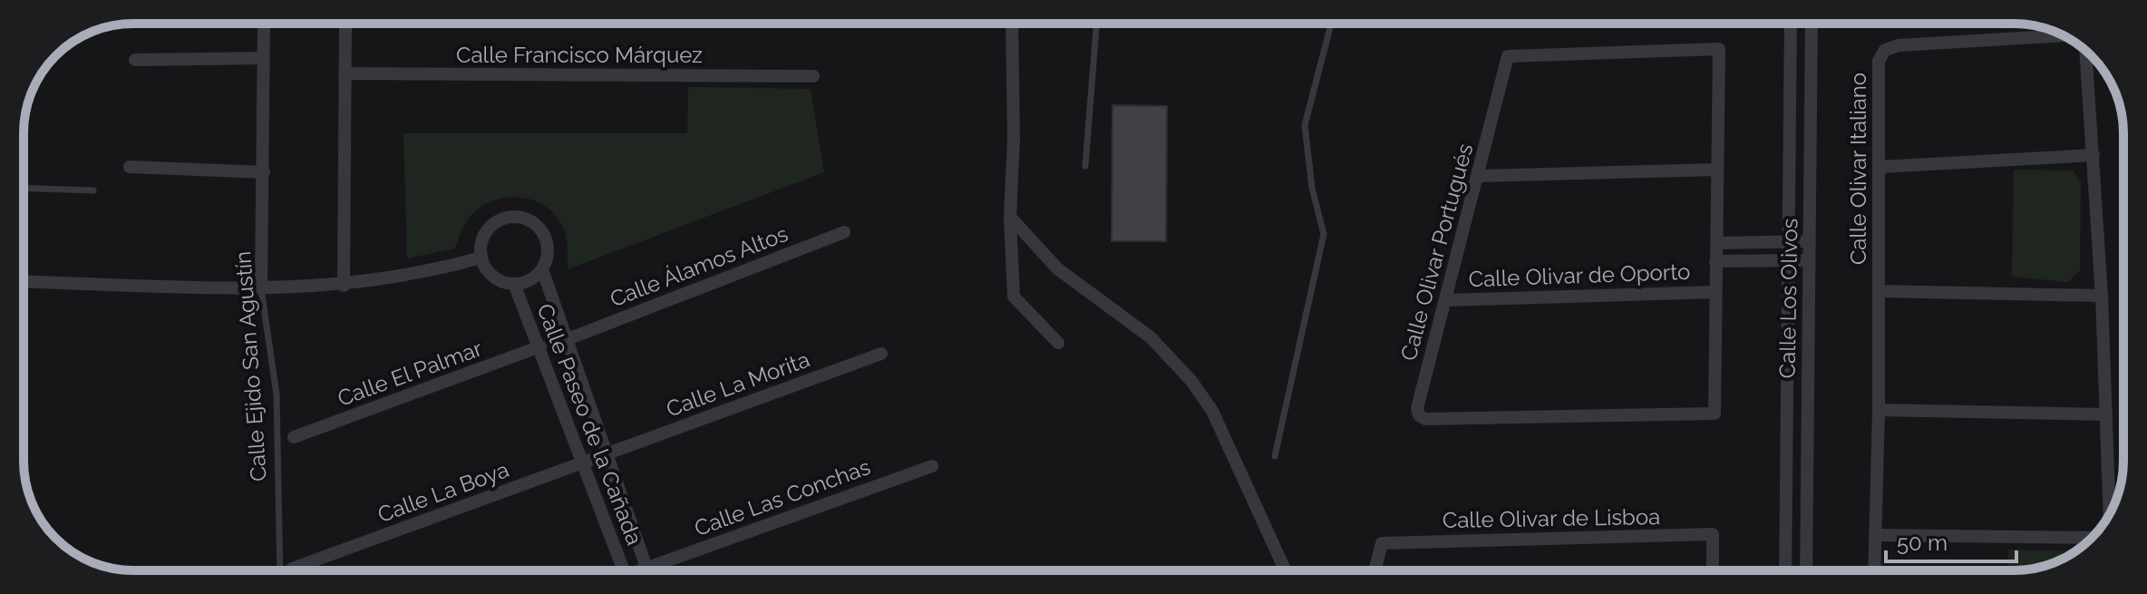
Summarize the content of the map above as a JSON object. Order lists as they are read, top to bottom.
{
  "streets": {
    "street": [
      "Calle Francisco Márquez",
      "Calle Olivar Italiano",
      "Calle Olivar Portugués",
      "Calle Álamos Altos",
      "Calle Olivar de Oporto",
      "Calle Los Olivos",
      "Calle Ejido San Agustín",
      "Calle El Palmar",
      "Calle La Morita",
      "Calle Paseo de la Cañada",
      "Calle La Boya",
      "Calle Las Conchas",
      "Calle Olivar de Lisboa"
    ]
  },
  "crossings": [
    ["Calle Olivar Portugués", "Calle Olivar de Oporto"],
    ["Calle Álamos Altos", "Calle Paseo de la Cañada"],
    ["Calle El Palmar", "Calle Paseo de la Cañada"],
    ["Calle La Morita", "Calle Paseo de la Cañada"],
    ["Calle La Morita", "Calle La Boya"],
    ["Calle Paseo de la Cañada", "Calle La Boya"]
  ],
  "scale_bar": "50 m"
}
